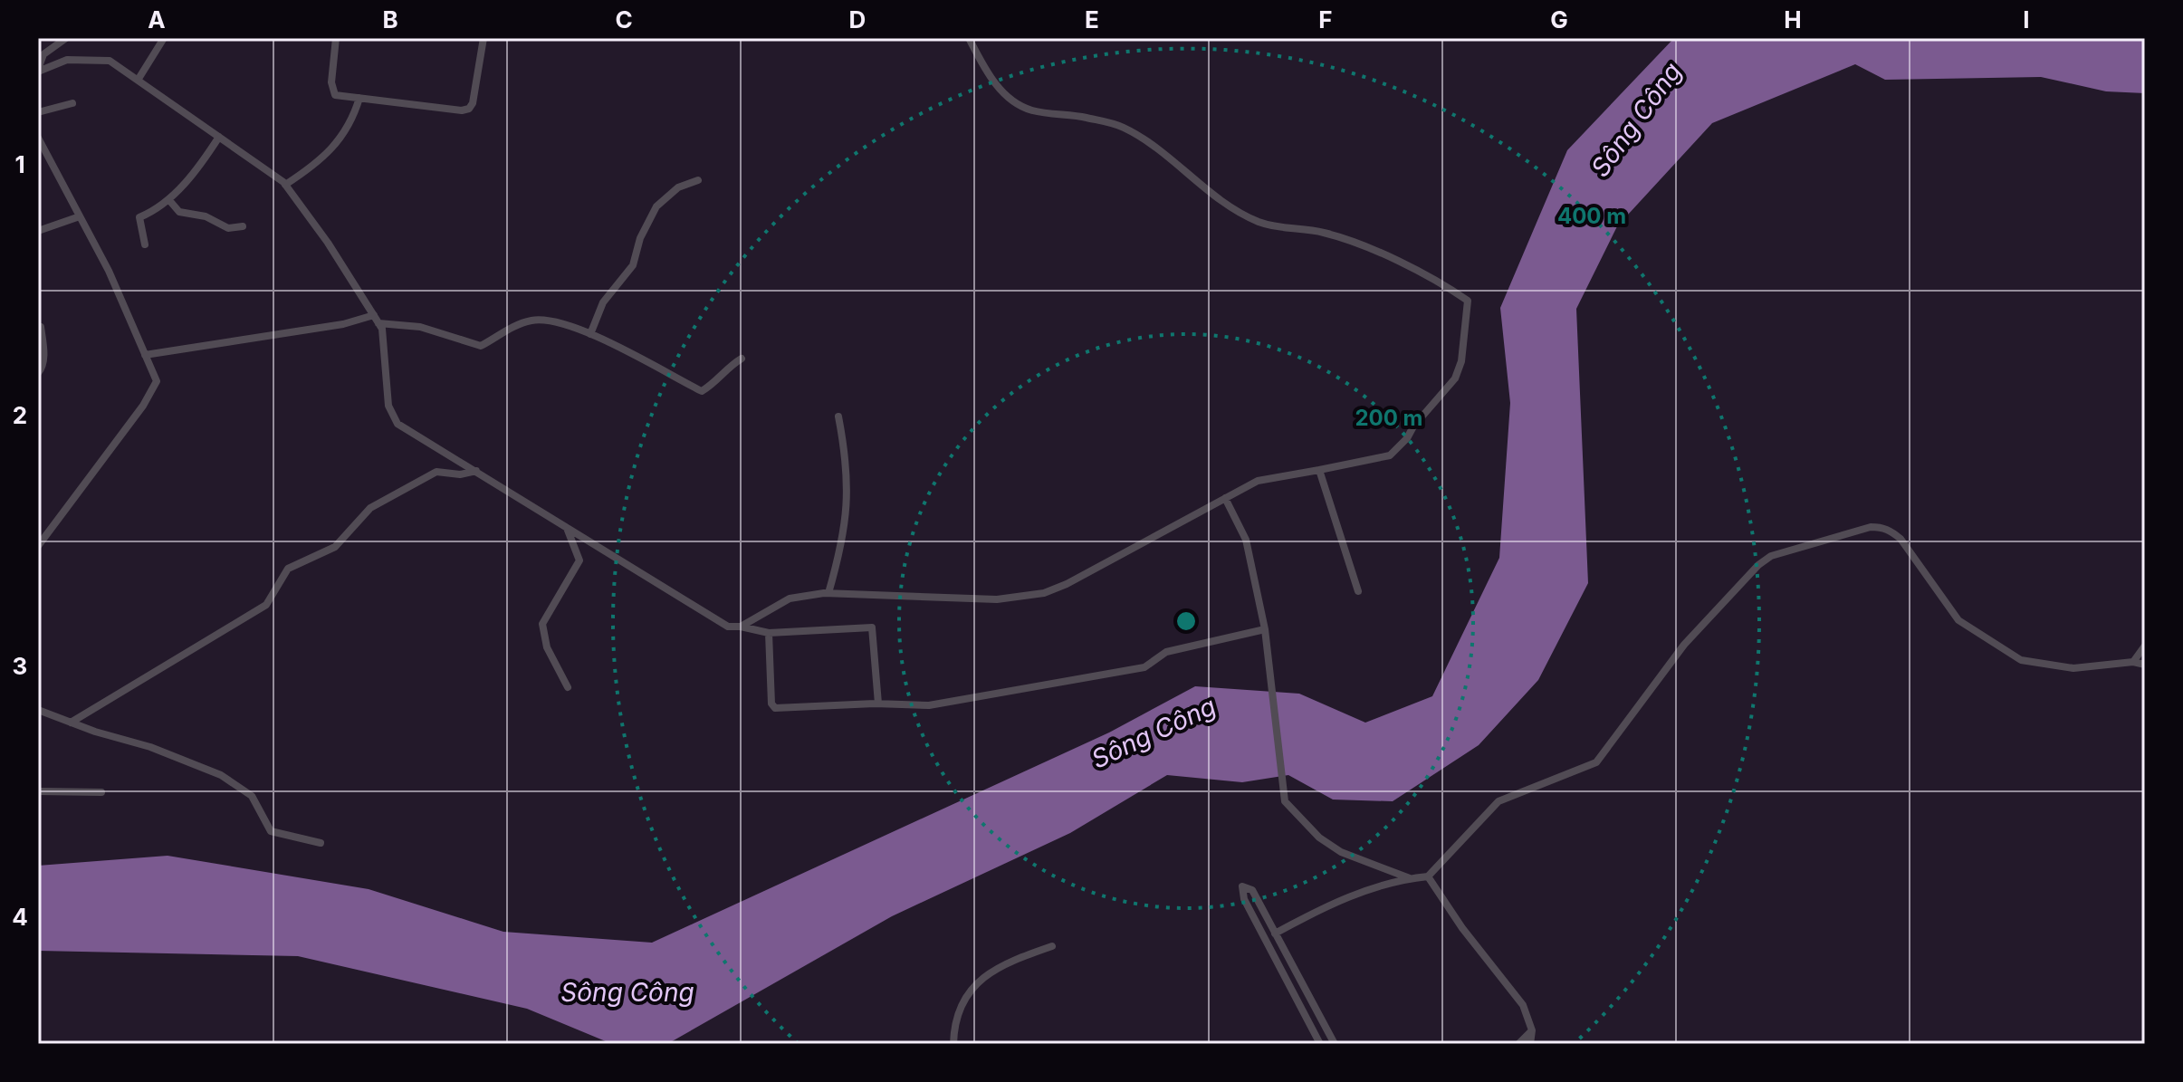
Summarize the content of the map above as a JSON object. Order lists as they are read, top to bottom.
{
  "water": ["Sông Công"],
  "grid": {
    "columns": [
      "A",
      "B",
      "C",
      "D",
      "E",
      "F",
      "G",
      "H",
      "I"
    ],
    "rows": [
      "1",
      "2",
      "3",
      "4"
    ]
  },
  "rings": ["400 m", "200 m"]
}
